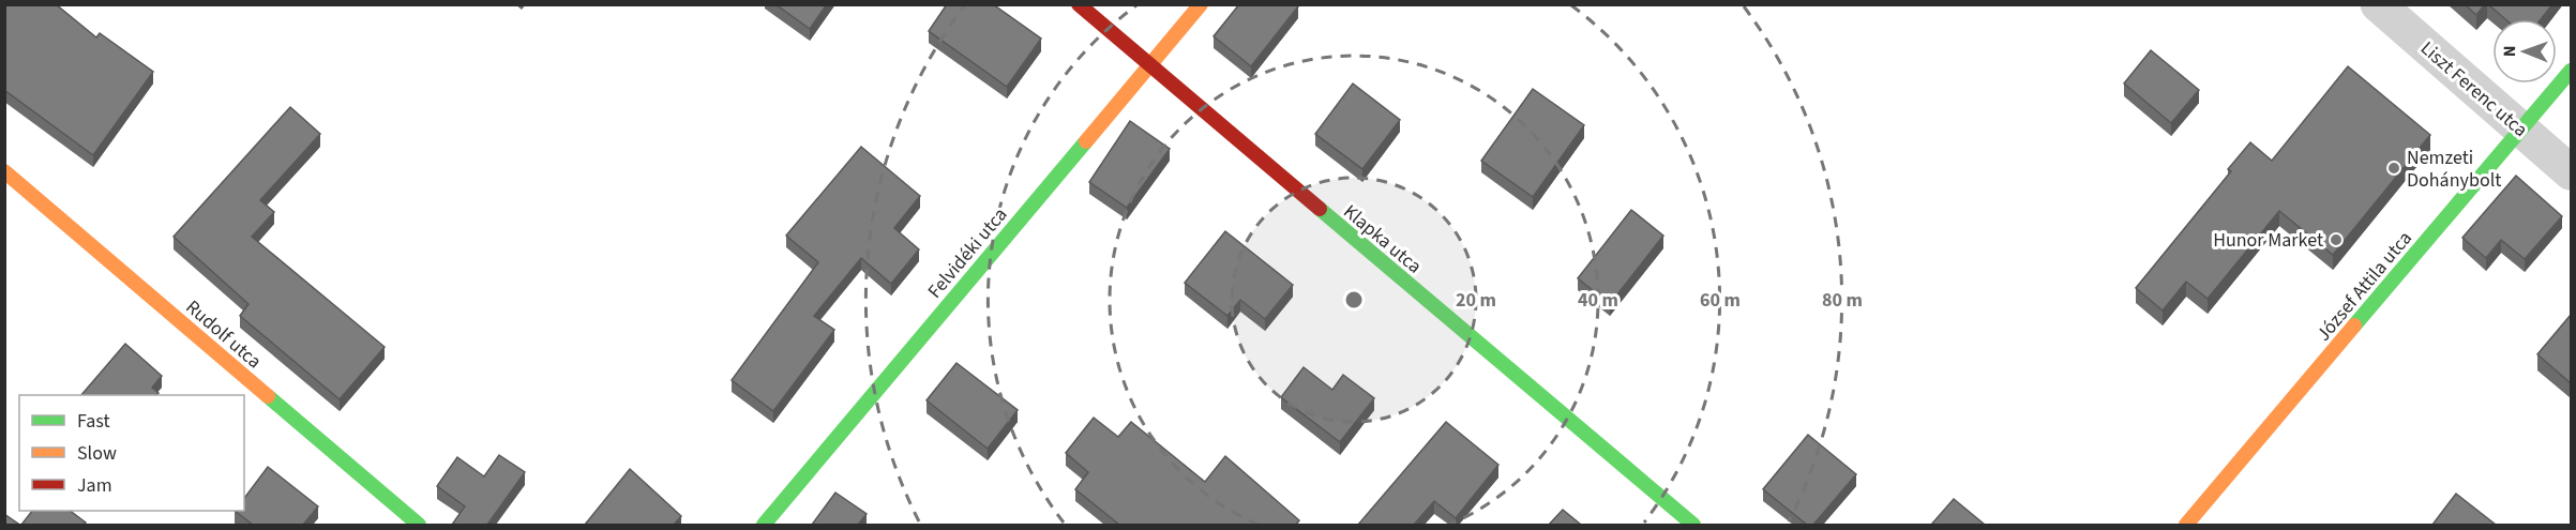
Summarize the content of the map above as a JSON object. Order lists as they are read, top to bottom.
{
  "streets": {
    "street": [
      "Liszt Ferenc utca",
      "Klapka utca",
      "Felvidéki utca",
      "József Attila utca",
      "Rudolf utca"
    ]
  },
  "crossings": [
    ["Liszt Ferenc utca", "József Attila utca"],
    ["Klapka utca", "Felvidéki utca"]
  ],
  "places": ["Nemzeti Dohánybolt", "Hunor Market"],
  "legend": ["Fast", "Slow", "Jam"],
  "north": "left",
  "rings": [
    "20 m",
    "40 m",
    "60 m",
    "80 m"
  ]
}
